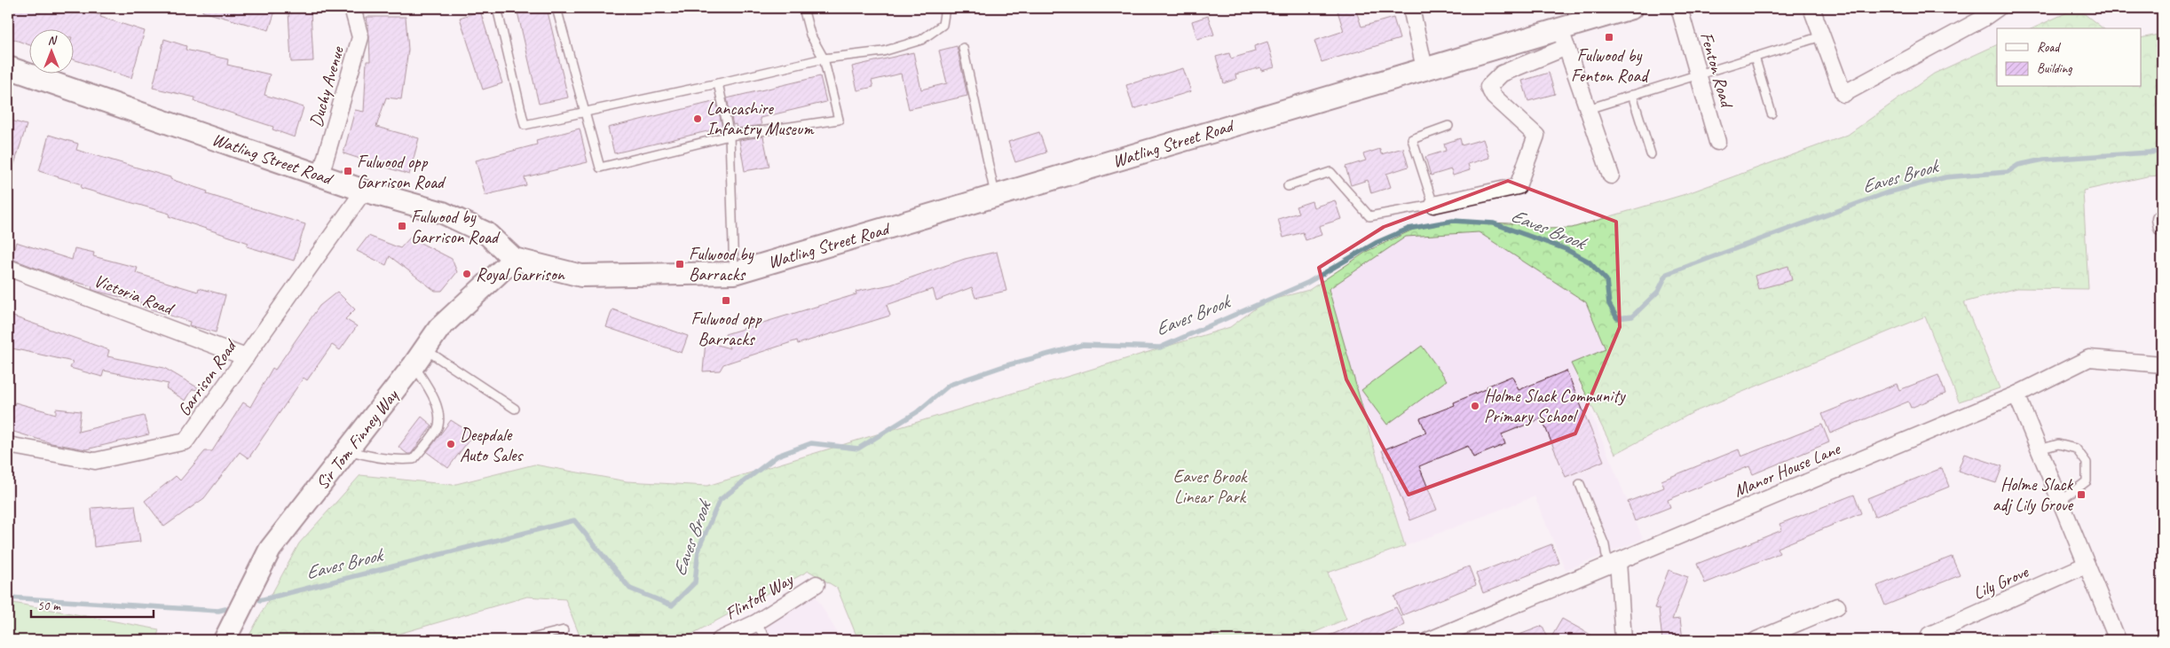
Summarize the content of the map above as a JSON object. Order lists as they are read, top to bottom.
{
  "streets": {
    "main road": ["Watling Street Road", "Sir Tom Finney Way"],
    "street": [
      "Fenton Road",
      "Duchy Avenue",
      "Victoria Road",
      "Garrison Road",
      "Manor House Lane",
      "Lily Grove",
      "Flintoff Way"
    ]
  },
  "crossings": [
    ["Duchy Avenue", "Watling Street Road"],
    ["Watling Street Road", "Garrison Road"],
    ["Watling Street Road", "Sir Tom Finney Way"],
    ["Victoria Road", "Garrison Road"]
  ],
  "water": ["Eaves Brook"],
  "parks": ["Eaves Brook Linear Park"],
  "places": {
    "transit": [
      "Fulwood by Fenton Road",
      "Fulwood opp Garrison Road",
      "Fulwood by Garrison Road",
      "Fulwood by Barracks",
      "Fulwood opp Barracks",
      "Holme Slack adj Lily Grove"
    ],
    "other": [
      "Lancashire Infantry Museum",
      "Royal Garrison",
      "Holme Slack Community Primary School",
      "Deepdale Auto Sales"
    ]
  },
  "legend": ["Road", "Building"],
  "scale_bar": "50 m",
  "north": "top"
}
